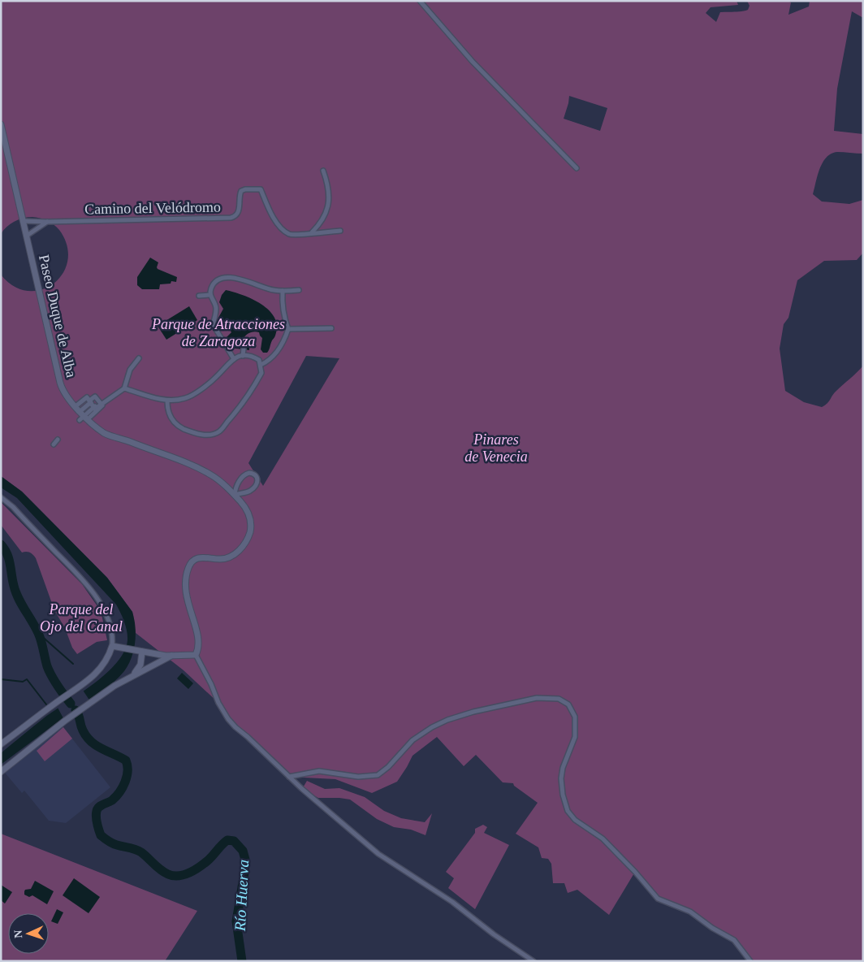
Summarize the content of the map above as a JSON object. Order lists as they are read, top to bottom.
{
  "streets": {
    "street": ["Camino del Velódromo", "Paseo Duque de Alba"]
  },
  "crossings": [
    ["Camino del Velódromo", "Paseo Duque de Alba"]
  ],
  "water": ["Río Huerva"],
  "parks": ["Parque de Atracciones de Zaragoza", "Pinares de Venecia", "Parque del Ojo del Canal"],
  "north": "left"
}
